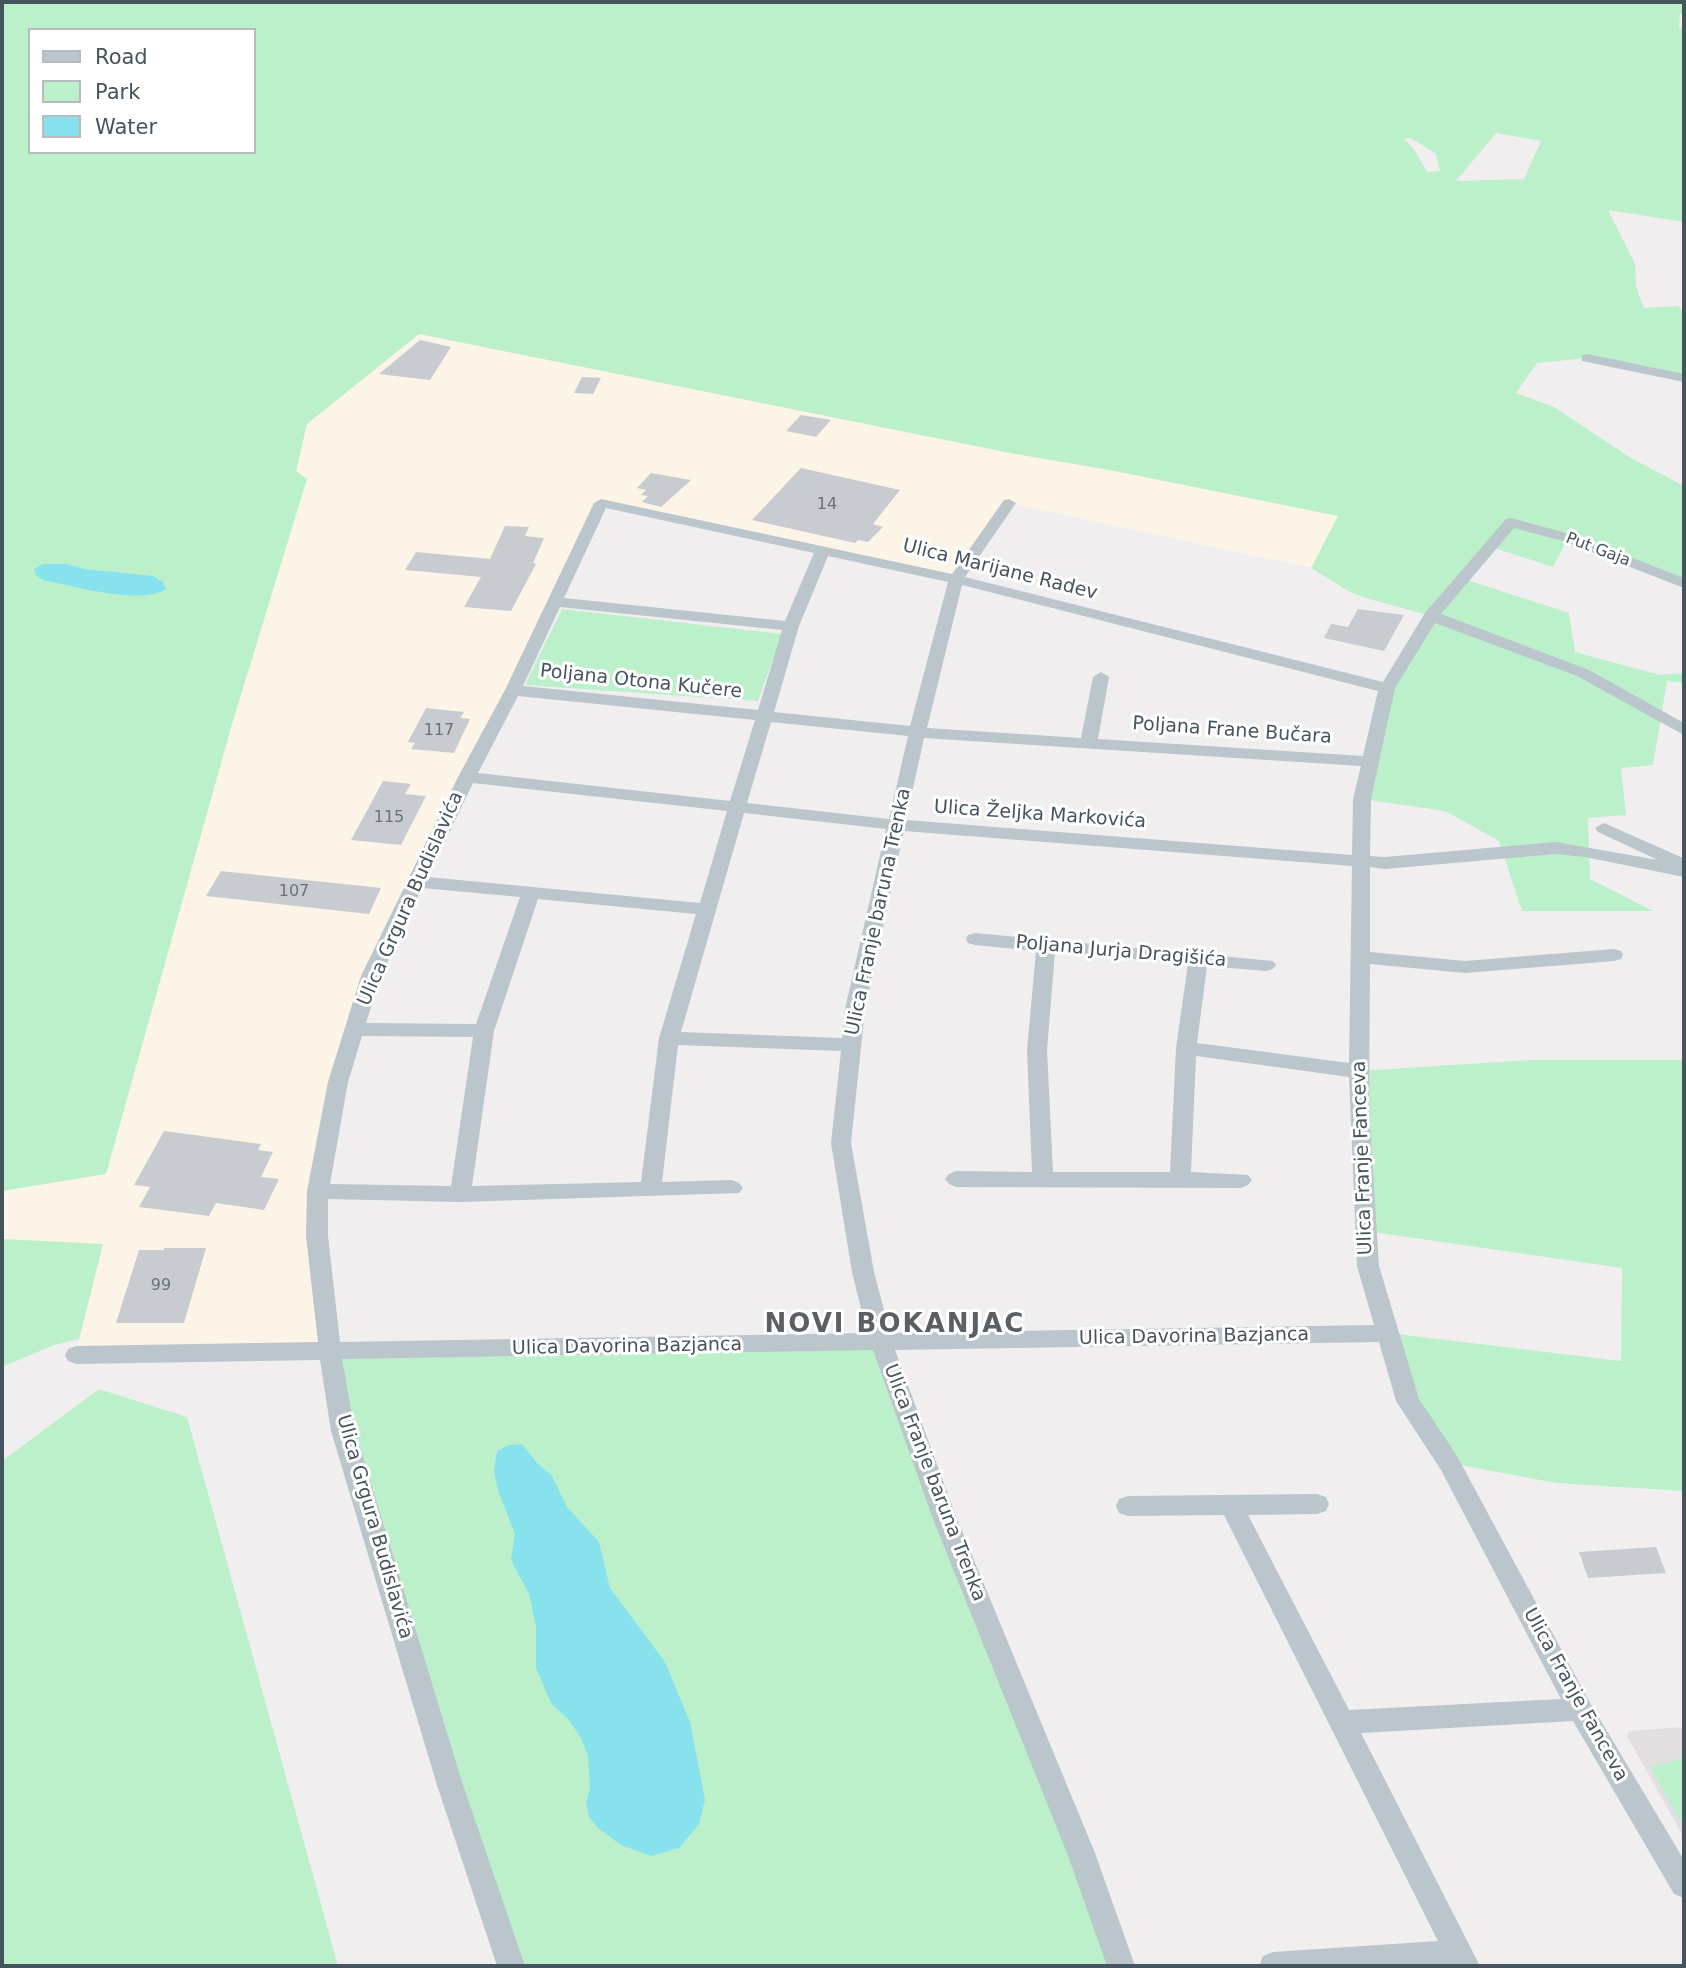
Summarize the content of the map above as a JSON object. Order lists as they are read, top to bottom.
{
  "streets": {
    "street": [
      "Put Gaja",
      "Ulica Marijane Radev",
      "Poljana Otona Kučere",
      "Poljana Frane Bučara",
      "Ulica Željka Markovića",
      "Ulica Grgura Budislavića",
      "Ulica Franje baruna Trenka",
      "Poljana Jurja Dragišića",
      "Ulica Franje Fanceva",
      "Ulica Davorina Bazjanca"
    ]
  },
  "crossings": [
    ["Put Gaja", "Ulica Franje Fanceva"],
    ["Ulica Marijane Radev", "Poljana Otona Kučere"],
    ["Ulica Marijane Radev", "Ulica Grgura Budislavića"],
    ["Ulica Marijane Radev", "Ulica Franje baruna Trenka"],
    ["Ulica Marijane Radev", "Ulica Franje Fanceva"],
    ["Poljana Otona Kučere", "Poljana Frane Bučara"],
    ["Poljana Otona Kučere", "Ulica Grgura Budislavića"],
    ["Poljana Otona Kučere", "Ulica Franje baruna Trenka"],
    ["Poljana Frane Bučara", "Ulica Franje baruna Trenka"],
    ["Poljana Frane Bučara", "Ulica Franje Fanceva"],
    ["Ulica Željka Markovića", "Ulica Grgura Budislavića"],
    ["Ulica Željka Markovića", "Ulica Franje baruna Trenka"],
    ["Ulica Željka Markovića", "Ulica Franje Fanceva"],
    ["Ulica Grgura Budislavića", "Ulica Davorina Bazjanca"],
    ["Ulica Franje baruna Trenka", "Ulica Davorina Bazjanca"],
    ["Ulica Franje Fanceva", "Ulica Davorina Bazjanca"]
  ],
  "districts": ["NOVI BOKANJAC"],
  "house_numbers": [
    "14",
    "117",
    "115",
    "107",
    "99"
  ],
  "legend": ["Road", "Park", "Water"]
}
